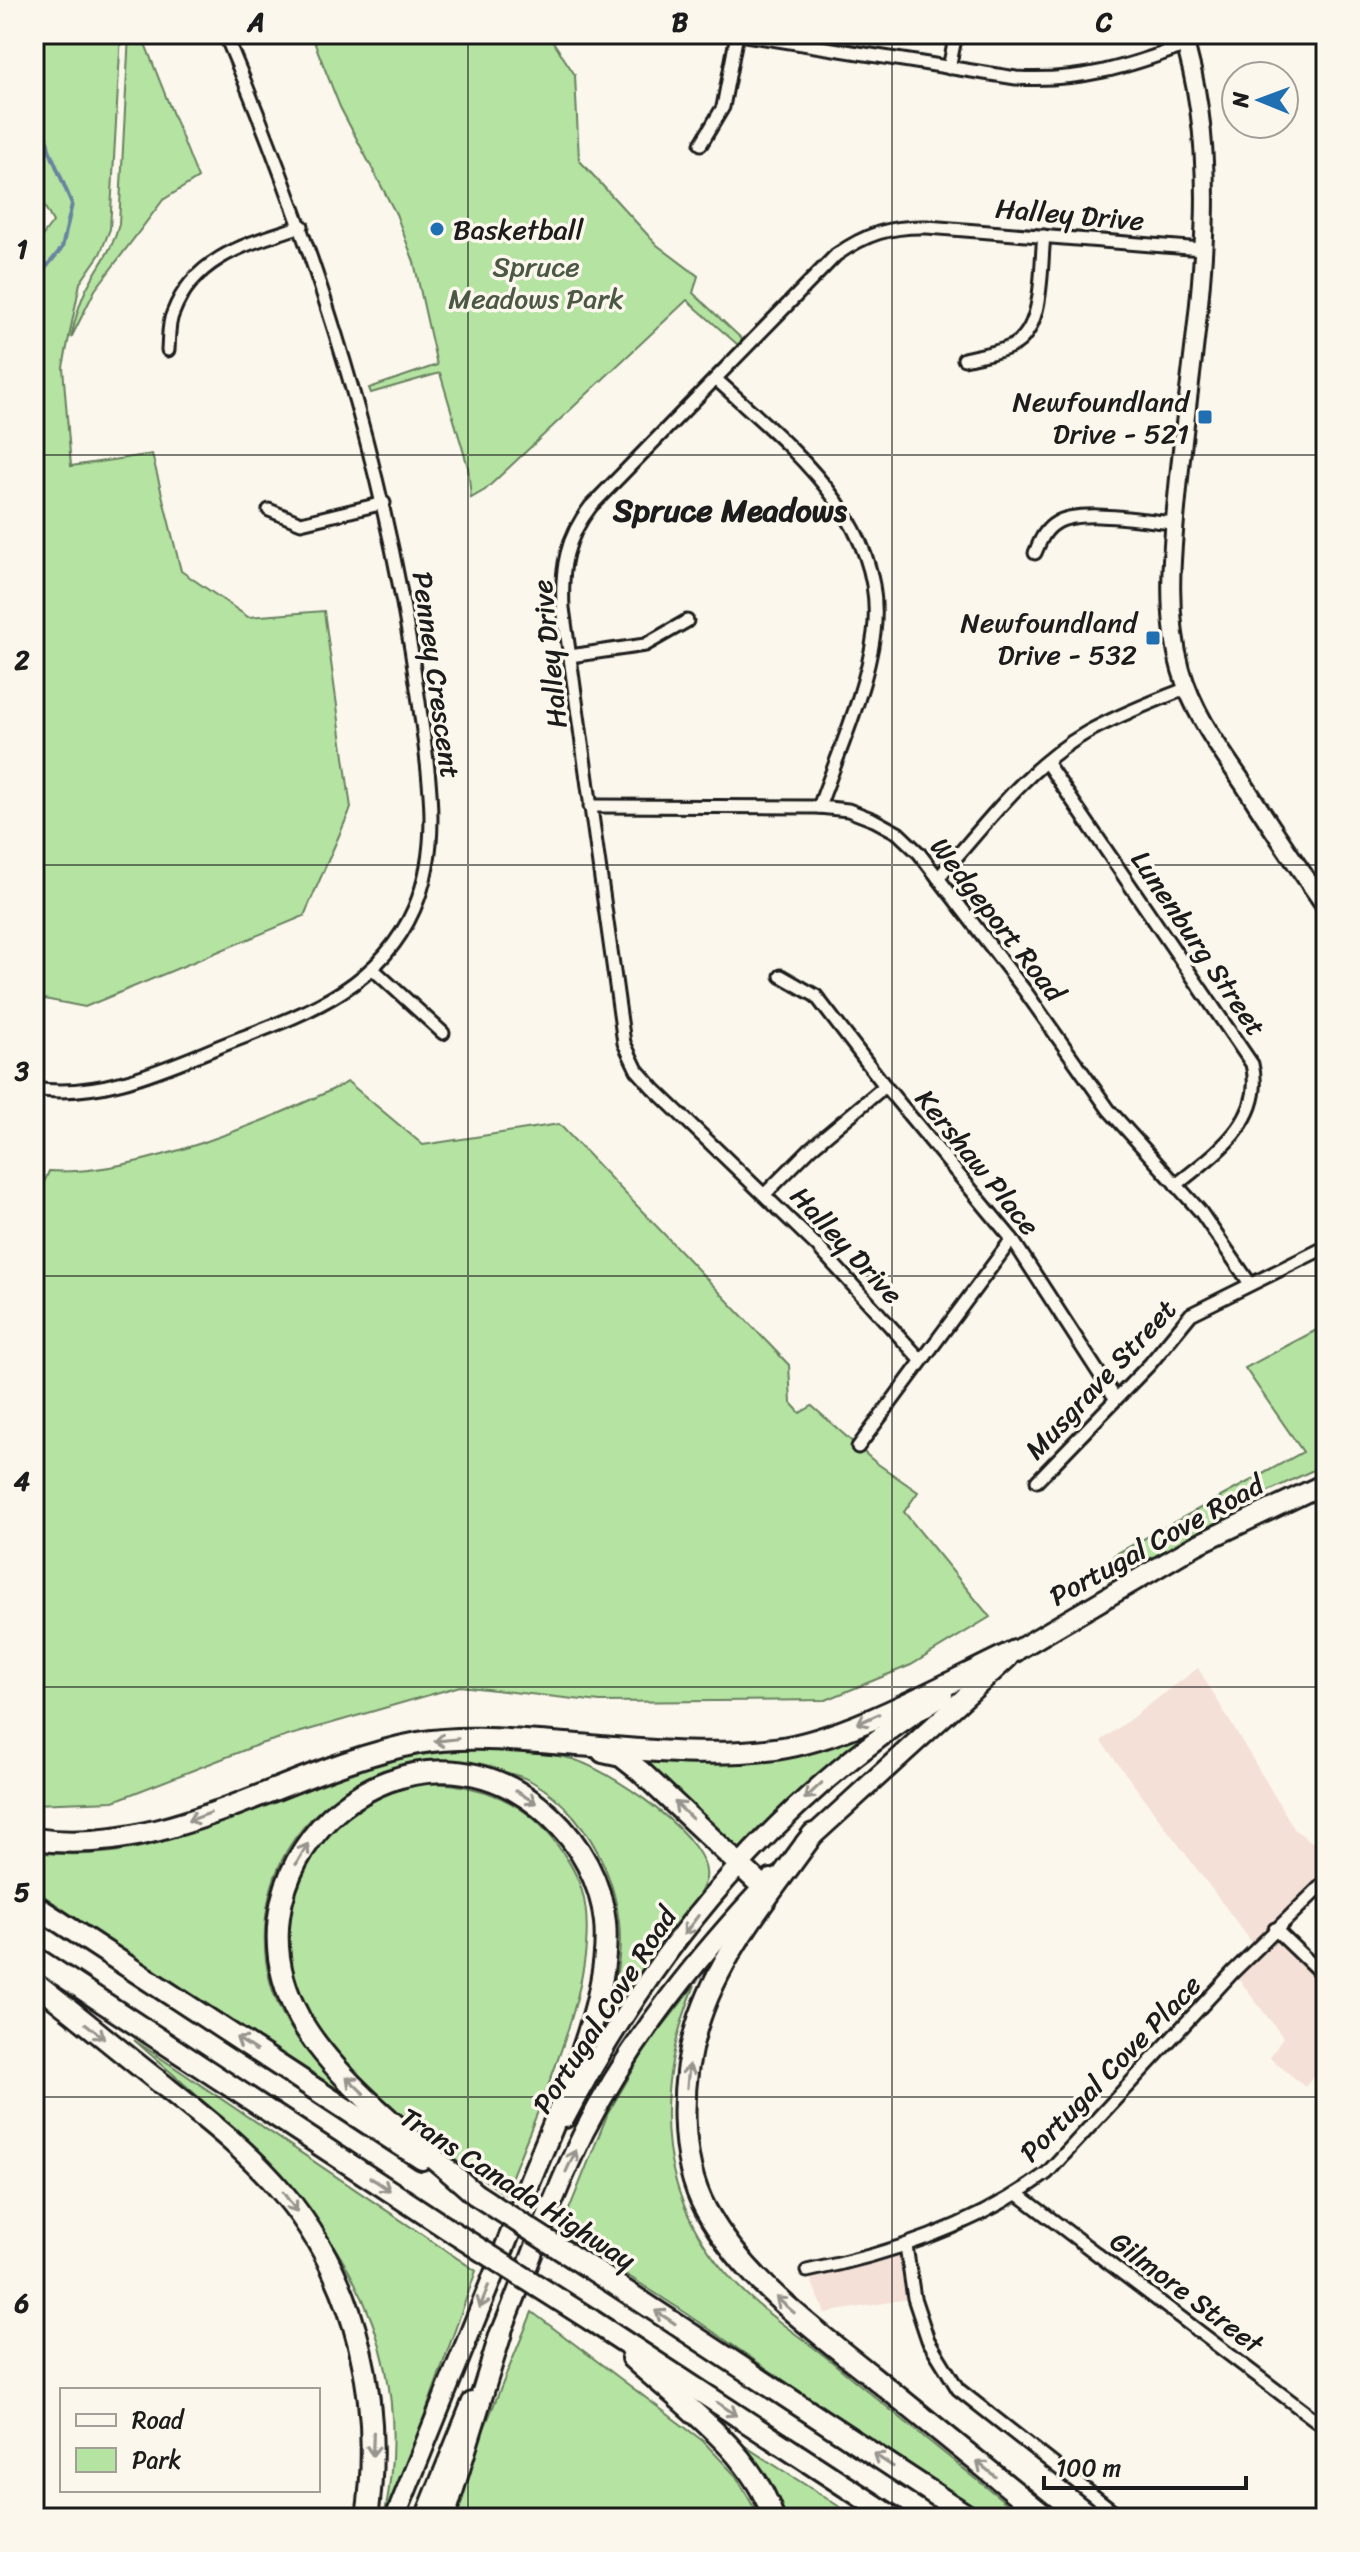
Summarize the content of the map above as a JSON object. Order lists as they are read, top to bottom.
{
  "streets": {
    "highway": ["Trans Canada Highway"],
    "main road": ["Portugal Cove Road"],
    "street": [
      "Halley Drive",
      "Penney Crescent",
      "Wedgeport Road",
      "Lunenburg Street",
      "Kershaw Place",
      "Musgrave Street",
      "Portugal Cove Place",
      "Gilmore Street"
    ]
  },
  "crossings": [
    ["Halley Drive", "Wedgeport Road"],
    ["Wedgeport Road", "Lunenburg Street"],
    ["Wedgeport Road", "Musgrave Street"],
    ["Kershaw Place", "Musgrave Street"],
    ["Portugal Cove Place", "Gilmore Street"]
  ],
  "districts": ["Spruce Meadows"],
  "parks": ["Spruce Meadows Park"],
  "places": {
    "other": ["Basketball"],
    "transit": ["Newfoundland Drive - 521", "Newfoundland Drive - 532"]
  },
  "legend": ["Road", "Park"],
  "scale_bar": "100 m",
  "north": "left",
  "grid": {
    "columns": ["A", "B", "C"],
    "rows": [
      "1",
      "2",
      "3",
      "4",
      "5",
      "6"
    ]
  }
}
